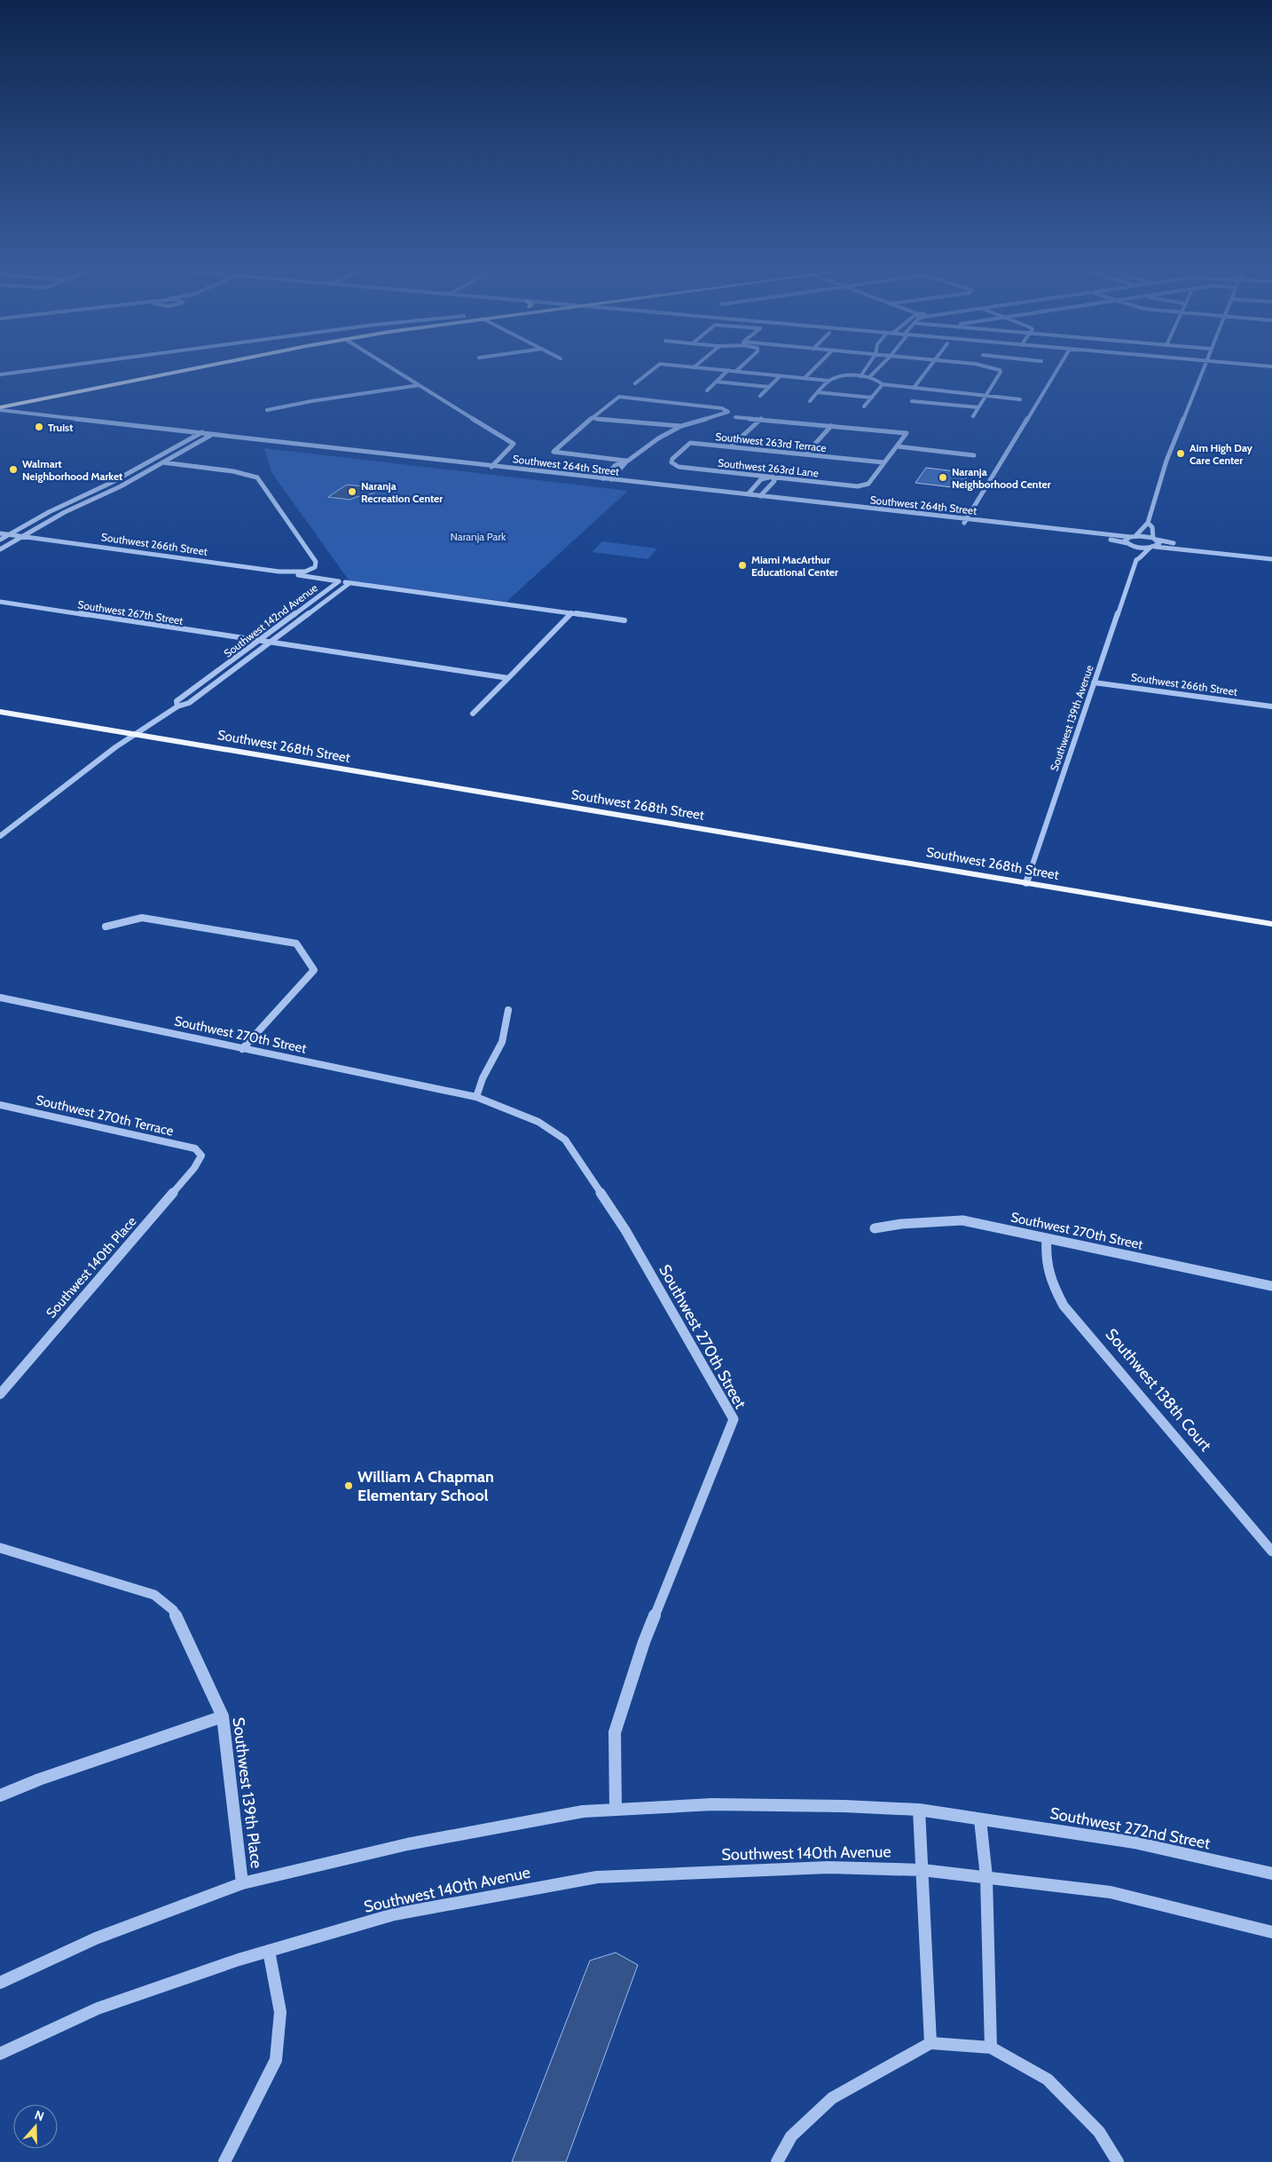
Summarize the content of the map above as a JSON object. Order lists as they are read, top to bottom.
{
  "streets": {
    "main road": ["Southwest 268th Street"],
    "street": [
      "Southwest 263rd Terrace",
      "Southwest 264th Street",
      "Southwest 263rd Lane",
      "Southwest 266th Street",
      "Southwest 267th Street",
      "Southwest 142nd Avenue",
      "Southwest 139th Avenue",
      "Southwest 270th Street",
      "Southwest 270th Terrace",
      "Southwest 140th Place",
      "Southwest 138th Court",
      "Southwest 139th Place",
      "Southwest 272nd Street",
      "Southwest 140th Avenue"
    ]
  },
  "crossings": [
    ["Southwest 263rd Terrace", "Southwest 263rd Lane"],
    ["Southwest 264th Street", "Southwest 139th Avenue"],
    ["Southwest 266th Street", "Southwest 142nd Avenue"],
    ["Southwest 266th Street", "Southwest 139th Avenue"],
    ["Southwest 267th Street", "Southwest 142nd Avenue"],
    ["Southwest 142nd Avenue", "Southwest 268th Street"],
    ["Southwest 139th Avenue", "Southwest 268th Street"],
    ["Southwest 270th Street", "Southwest 138th Court"],
    ["Southwest 270th Terrace", "Southwest 140th Place"]
  ],
  "parks": ["Naranja Park"],
  "places": [
    "Truist",
    "Aim High Day Care Center",
    "Walmart Neighborhood Market",
    "Naranja Neighborhood Center",
    "Naranja Recreation Center",
    "Miami MacArthur Educational Center",
    "William A Chapman Elementary School"
  ],
  "north": "top"
}
